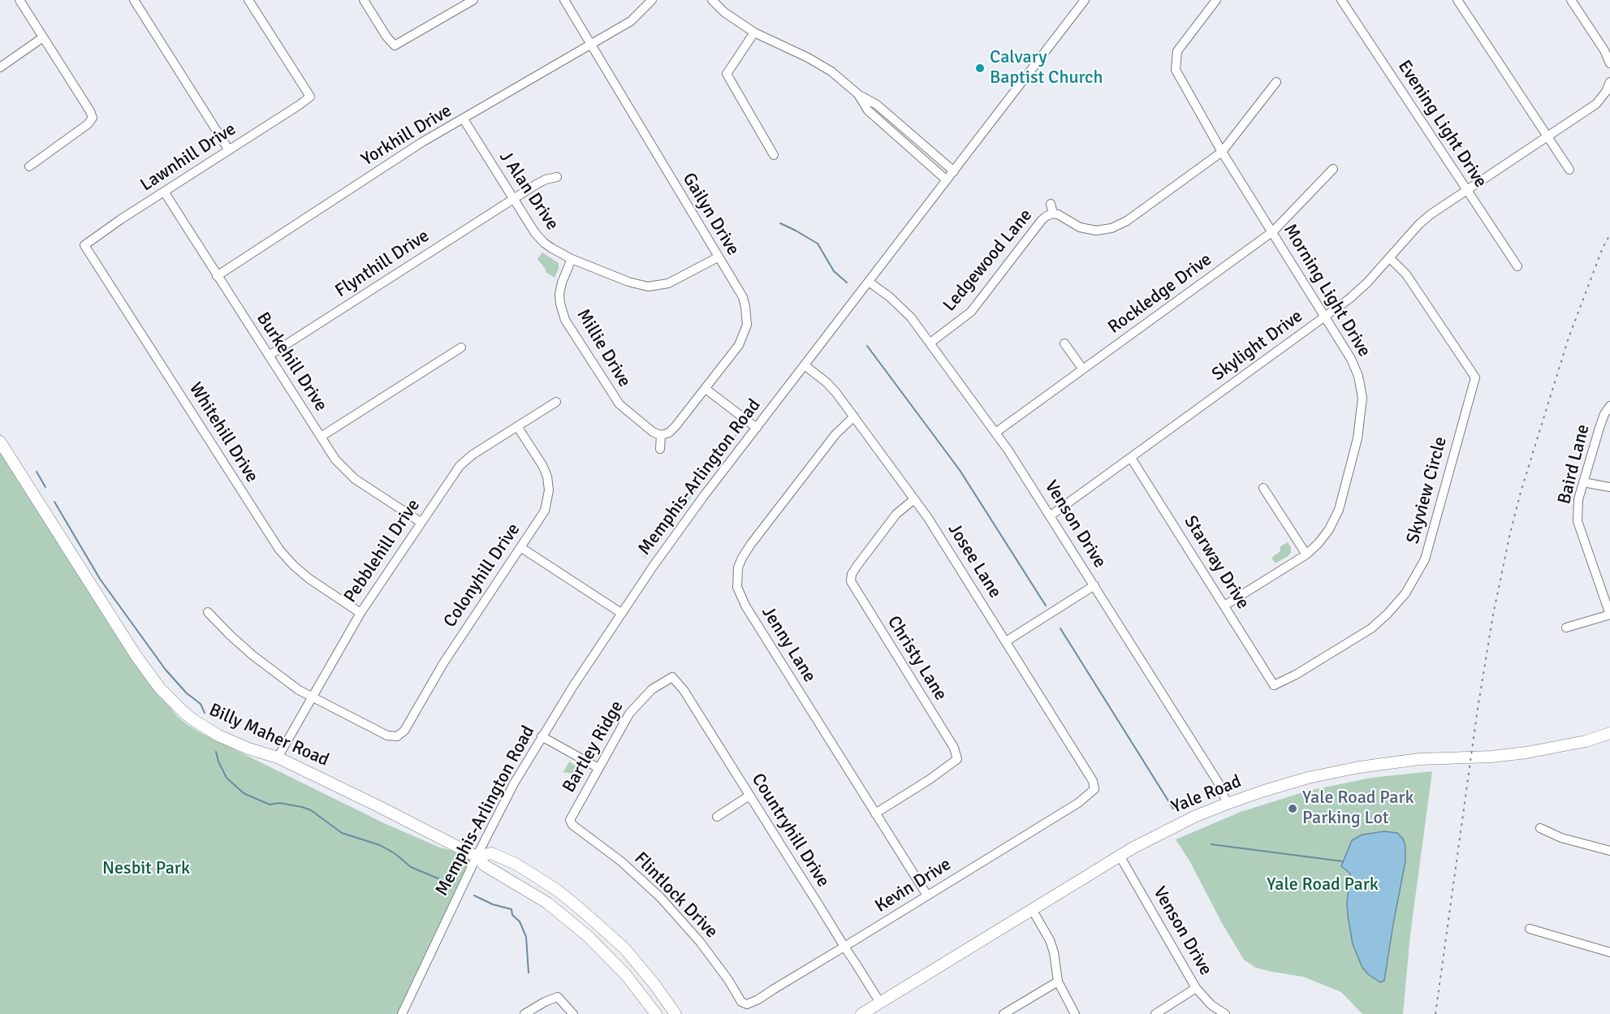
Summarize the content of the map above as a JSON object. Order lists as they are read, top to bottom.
{
  "streets": {
    "main road": ["Billy Maher Road", "Yale Road"],
    "street": [
      "Evening Light Drive",
      "Yorkhill Drive",
      "Lawnhill Drive",
      "J Alan Drive",
      "Gailyn Drive",
      "Ledgewood Lane",
      "Flynthill Drive",
      "Morning Light Drive",
      "Rockledge Drive",
      "Skylight Drive",
      "Millie Drive",
      "Burkehill Drive",
      "Whitehill Drive",
      "Baird Lane",
      "Memphis-Arlington Road",
      "Skyview Circle",
      "Venson Drive",
      "Pebblehill Drive",
      "Josee Lane",
      "Starway Drive",
      "Colonyhill Drive",
      "Jenny Lane",
      "Christy Lane",
      "Bartley Ridge",
      "Countryhill Drive",
      "Kevin Drive",
      "Flintlock Drive"
    ]
  },
  "crossings": [
    ["Evening Light Drive", "Skylight Drive"],
    ["Yorkhill Drive", "J Alan Drive"],
    ["Yorkhill Drive", "Gailyn Drive"],
    ["Yorkhill Drive", "Burkehill Drive"],
    ["Lawnhill Drive", "Burkehill Drive"],
    ["Lawnhill Drive", "Whitehill Drive"],
    ["J Alan Drive", "Gailyn Drive"],
    ["J Alan Drive", "Flynthill Drive"],
    ["J Alan Drive", "Millie Drive"],
    ["Gailyn Drive", "Millie Drive"],
    ["Ledgewood Lane", "Morning Light Drive"],
    ["Ledgewood Lane", "Venson Drive"],
    ["Flynthill Drive", "Burkehill Drive"],
    ["Morning Light Drive", "Rockledge Drive"],
    ["Morning Light Drive", "Skylight Drive"],
    ["Morning Light Drive", "Starway Drive"],
    ["Rockledge Drive", "Venson Drive"],
    ["Skylight Drive", "Skyview Circle"],
    ["Skylight Drive", "Venson Drive"],
    ["Skylight Drive", "Starway Drive"],
    ["Burkehill Drive", "Pebblehill Drive"],
    ["Whitehill Drive", "Pebblehill Drive"],
    ["Memphis-Arlington Road", "Venson Drive"],
    ["Memphis-Arlington Road", "Josee Lane"],
    ["Memphis-Arlington Road", "Billy Maher Road"],
    ["Skyview Circle", "Starway Drive"],
    ["Venson Drive", "Yale Road"],
    ["Pebblehill Drive", "Colonyhill Drive"],
    ["Pebblehill Drive", "Billy Maher Road"],
    ["Josee Lane", "Jenny Lane"],
    ["Josee Lane", "Christy Lane"],
    ["Josee Lane", "Kevin Drive"],
    ["Jenny Lane", "Christy Lane"],
    ["Jenny Lane", "Kevin Drive"],
    ["Bartley Ridge", "Countryhill Drive"],
    ["Bartley Ridge", "Flintlock Drive"],
    ["Yale Road", "Countryhill Drive"],
    ["Countryhill Drive", "Kevin Drive"],
    ["Kevin Drive", "Flintlock Drive"]
  ],
  "parks": ["Nesbit Park", "Yale Road Park"],
  "places": ["Calvary Baptist Church", "Yale Road Park Parking Lot"]
}
